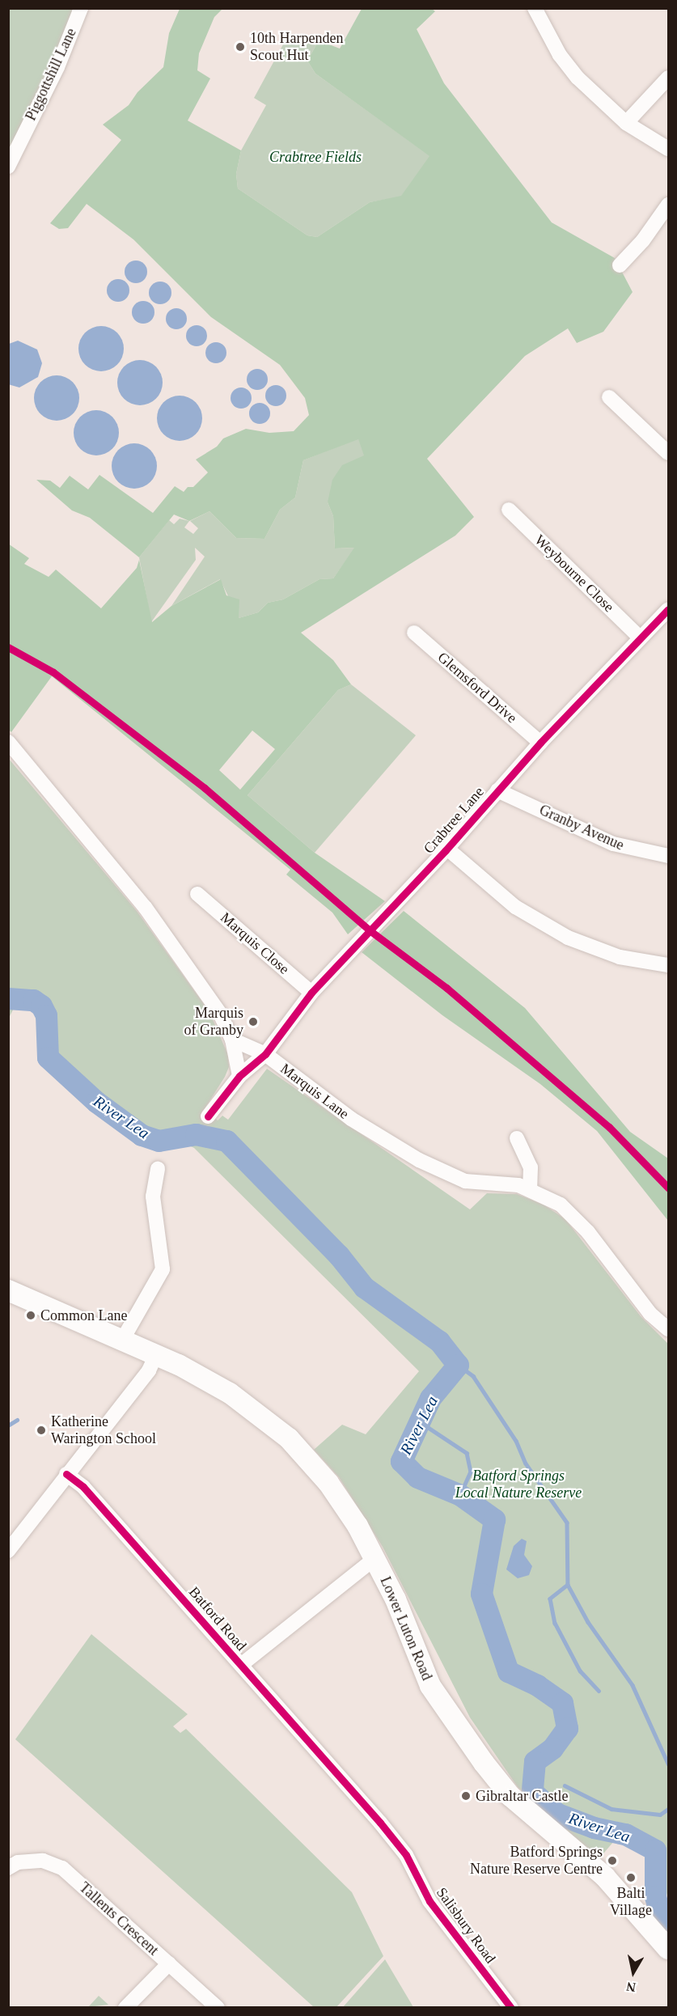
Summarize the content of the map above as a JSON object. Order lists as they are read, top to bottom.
{
  "streets": {
    "main road": ["Lower Luton Road"],
    "street": [
      "Piggottshill Lane",
      "Weybourne Close",
      "Glemsford Drive",
      "Crabtree Lane",
      "Granby Avenue",
      "Marquis Close",
      "Marquis Lane",
      "Batford Road",
      "Tallents Crescent",
      "Salisbury Road"
    ]
  },
  "crossings": [
    ["Weybourne Close", "Crabtree Lane"],
    ["Glemsford Drive", "Crabtree Lane"],
    ["Crabtree Lane", "Granby Avenue"],
    ["Crabtree Lane", "Marquis Close"],
    ["Crabtree Lane", "Marquis Lane"],
    ["Batford Road", "Lower Luton Road"],
    ["Batford Road", "Salisbury Road"]
  ],
  "water": ["River Lea"],
  "parks": ["Crabtree Fields", "Batford Springs Local Nature Reserve"],
  "places": [
    "10th Harpenden Scout Hut",
    "Marquis of Granby",
    "Common Lane",
    "Katherine Warington School",
    "Gibraltar Castle",
    "Batford Springs Nature Reserve Centre",
    "Balti Village"
  ],
  "north": "bottom"
}
